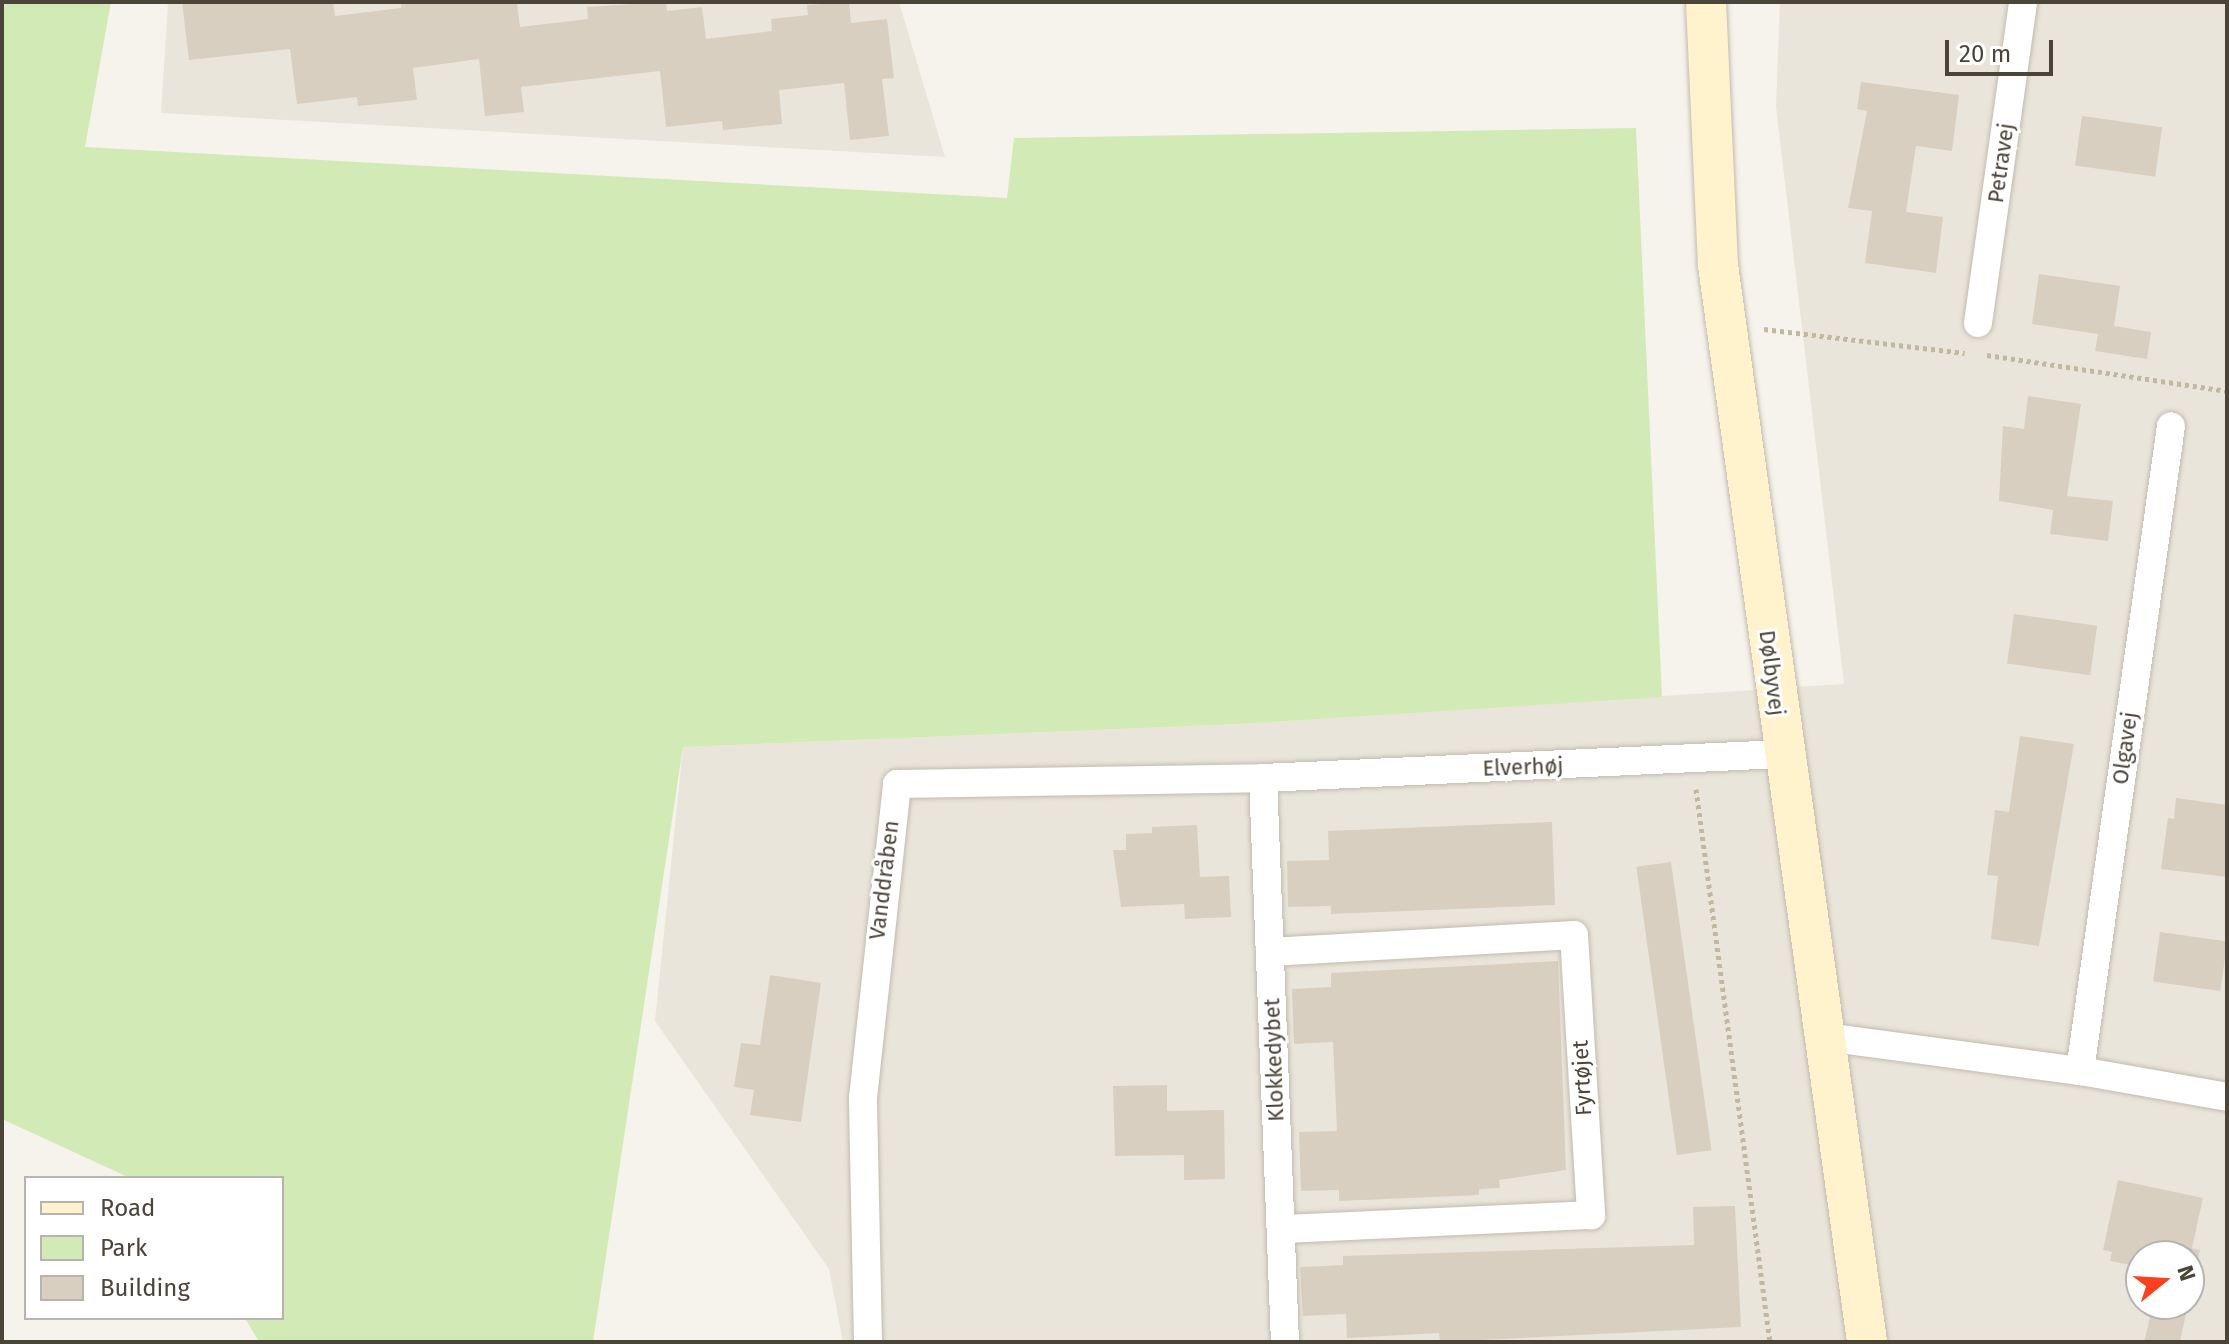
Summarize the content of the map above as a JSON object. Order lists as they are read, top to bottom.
{
  "streets": {
    "street": [
      "Petravej",
      "Dølbyvej",
      "Olgavej",
      "Elverhøj",
      "Vanddråben",
      "Klokkedybet",
      "Fyrtøjet"
    ]
  },
  "crossings": [
    ["Dølbyvej", "Elverhøj"],
    ["Elverhøj", "Vanddråben"],
    ["Elverhøj", "Klokkedybet"],
    ["Vanddråben", "Klokkedybet"],
    ["Klokkedybet", "Fyrtøjet"]
  ],
  "legend": ["Road", "Park", "Building"],
  "scale_bar": "20 m",
  "north": "right"
}
